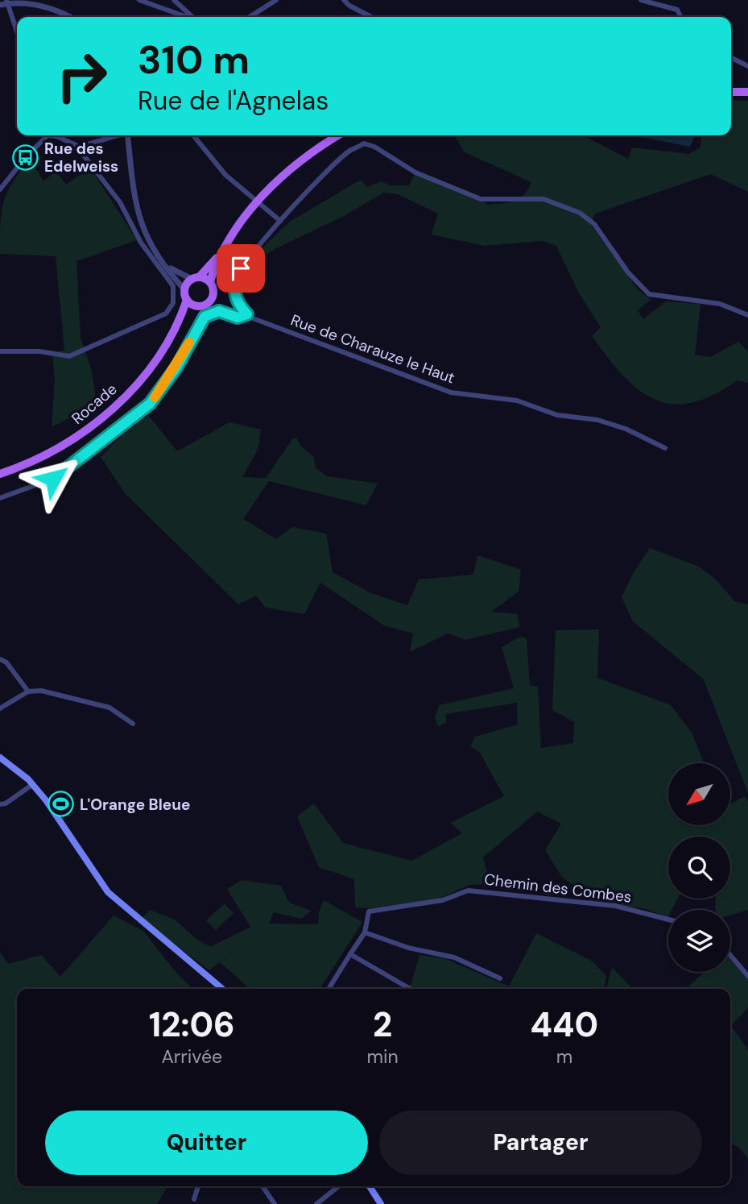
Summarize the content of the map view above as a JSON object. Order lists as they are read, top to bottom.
{
  "streets": {
    "main road": ["Rocade"],
    "street": ["Rue de Charauze le Haut", "Chemin des Combes"]
  },
  "places": {
    "bus stop": ["Rue des Edelweiss"],
    "sports": ["L'Orange Bleue"]
  },
  "north": "bottom left",
  "page": {
    "turn": ["310 m", "Rue de l'Agnelas"],
    "eta": [
      "12:06",
      "Arrivée",
      "2",
      "min",
      "440",
      "m"
    ],
    "buttons": ["Quitter", "Partager"]
  }
}
